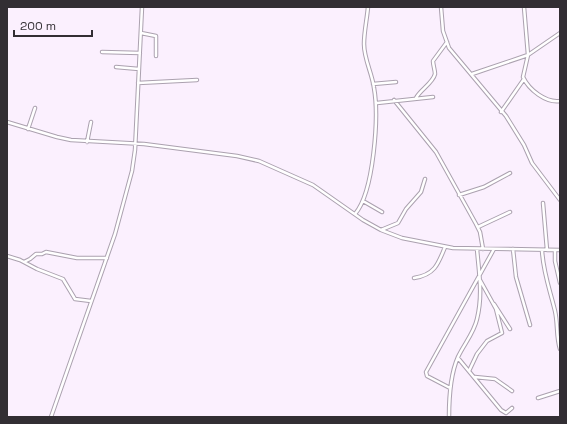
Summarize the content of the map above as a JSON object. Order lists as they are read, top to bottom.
{
  "scale_bar": "200 m"
}
